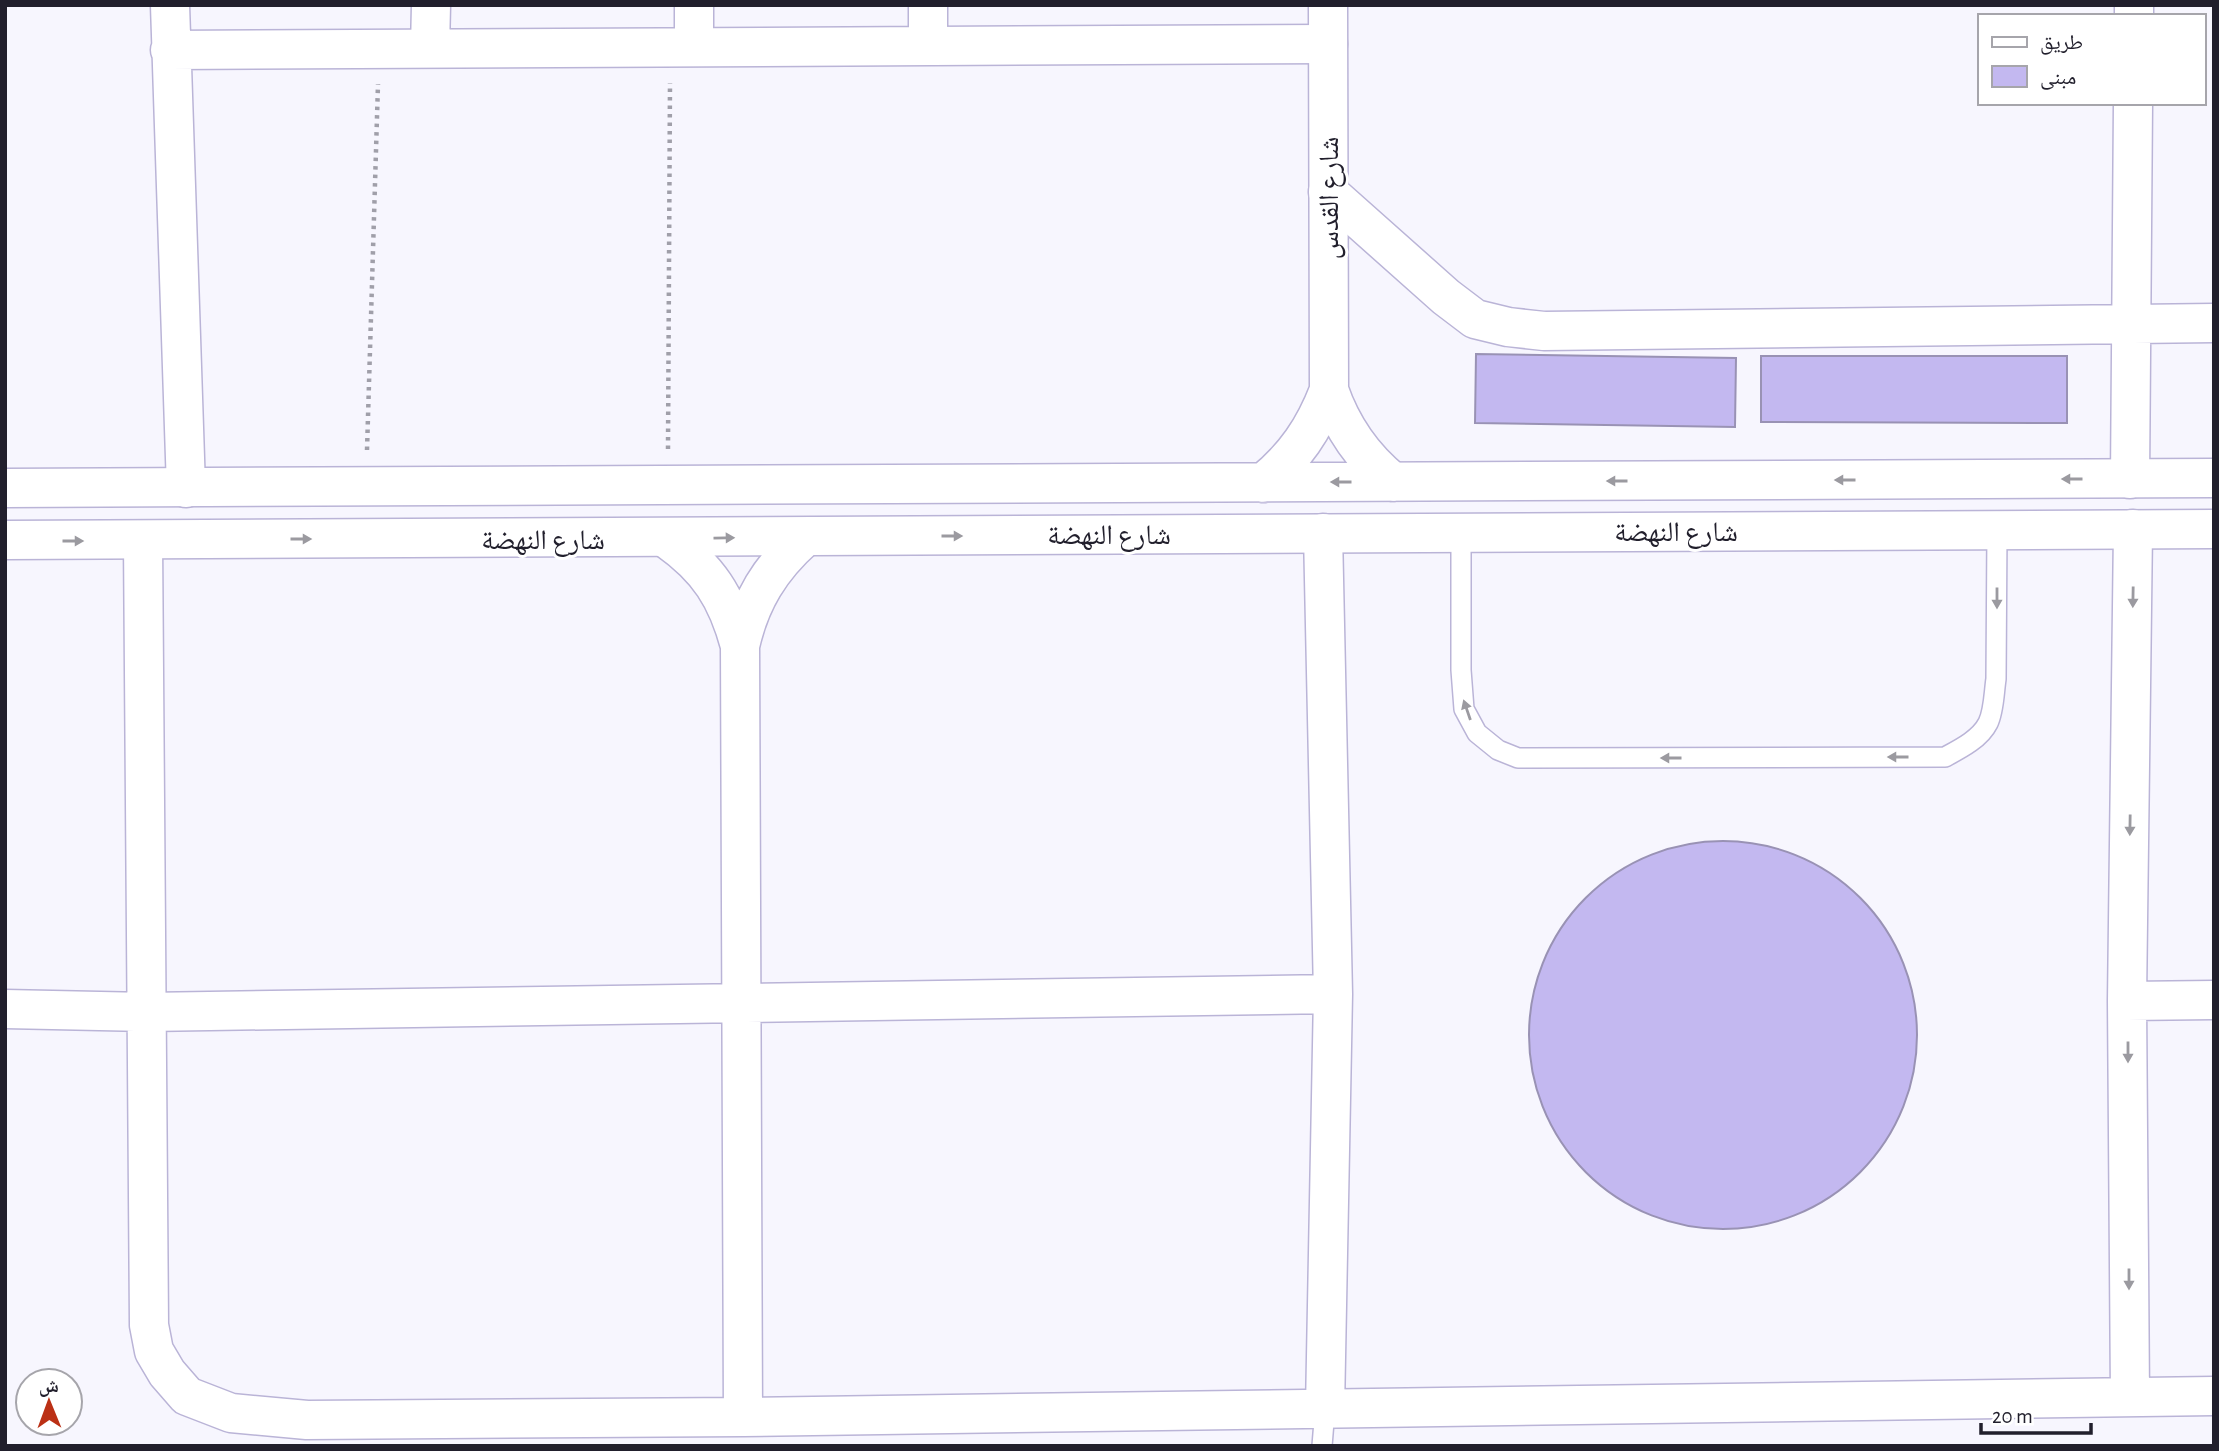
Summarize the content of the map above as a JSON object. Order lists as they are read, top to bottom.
{
  "streets": {
    "street": ["شارع القدس", "شارع النهضة"]
  },
  "legend": ["طريق", "مبنى"],
  "scale_bar": "20 m",
  "north": "top"
}
